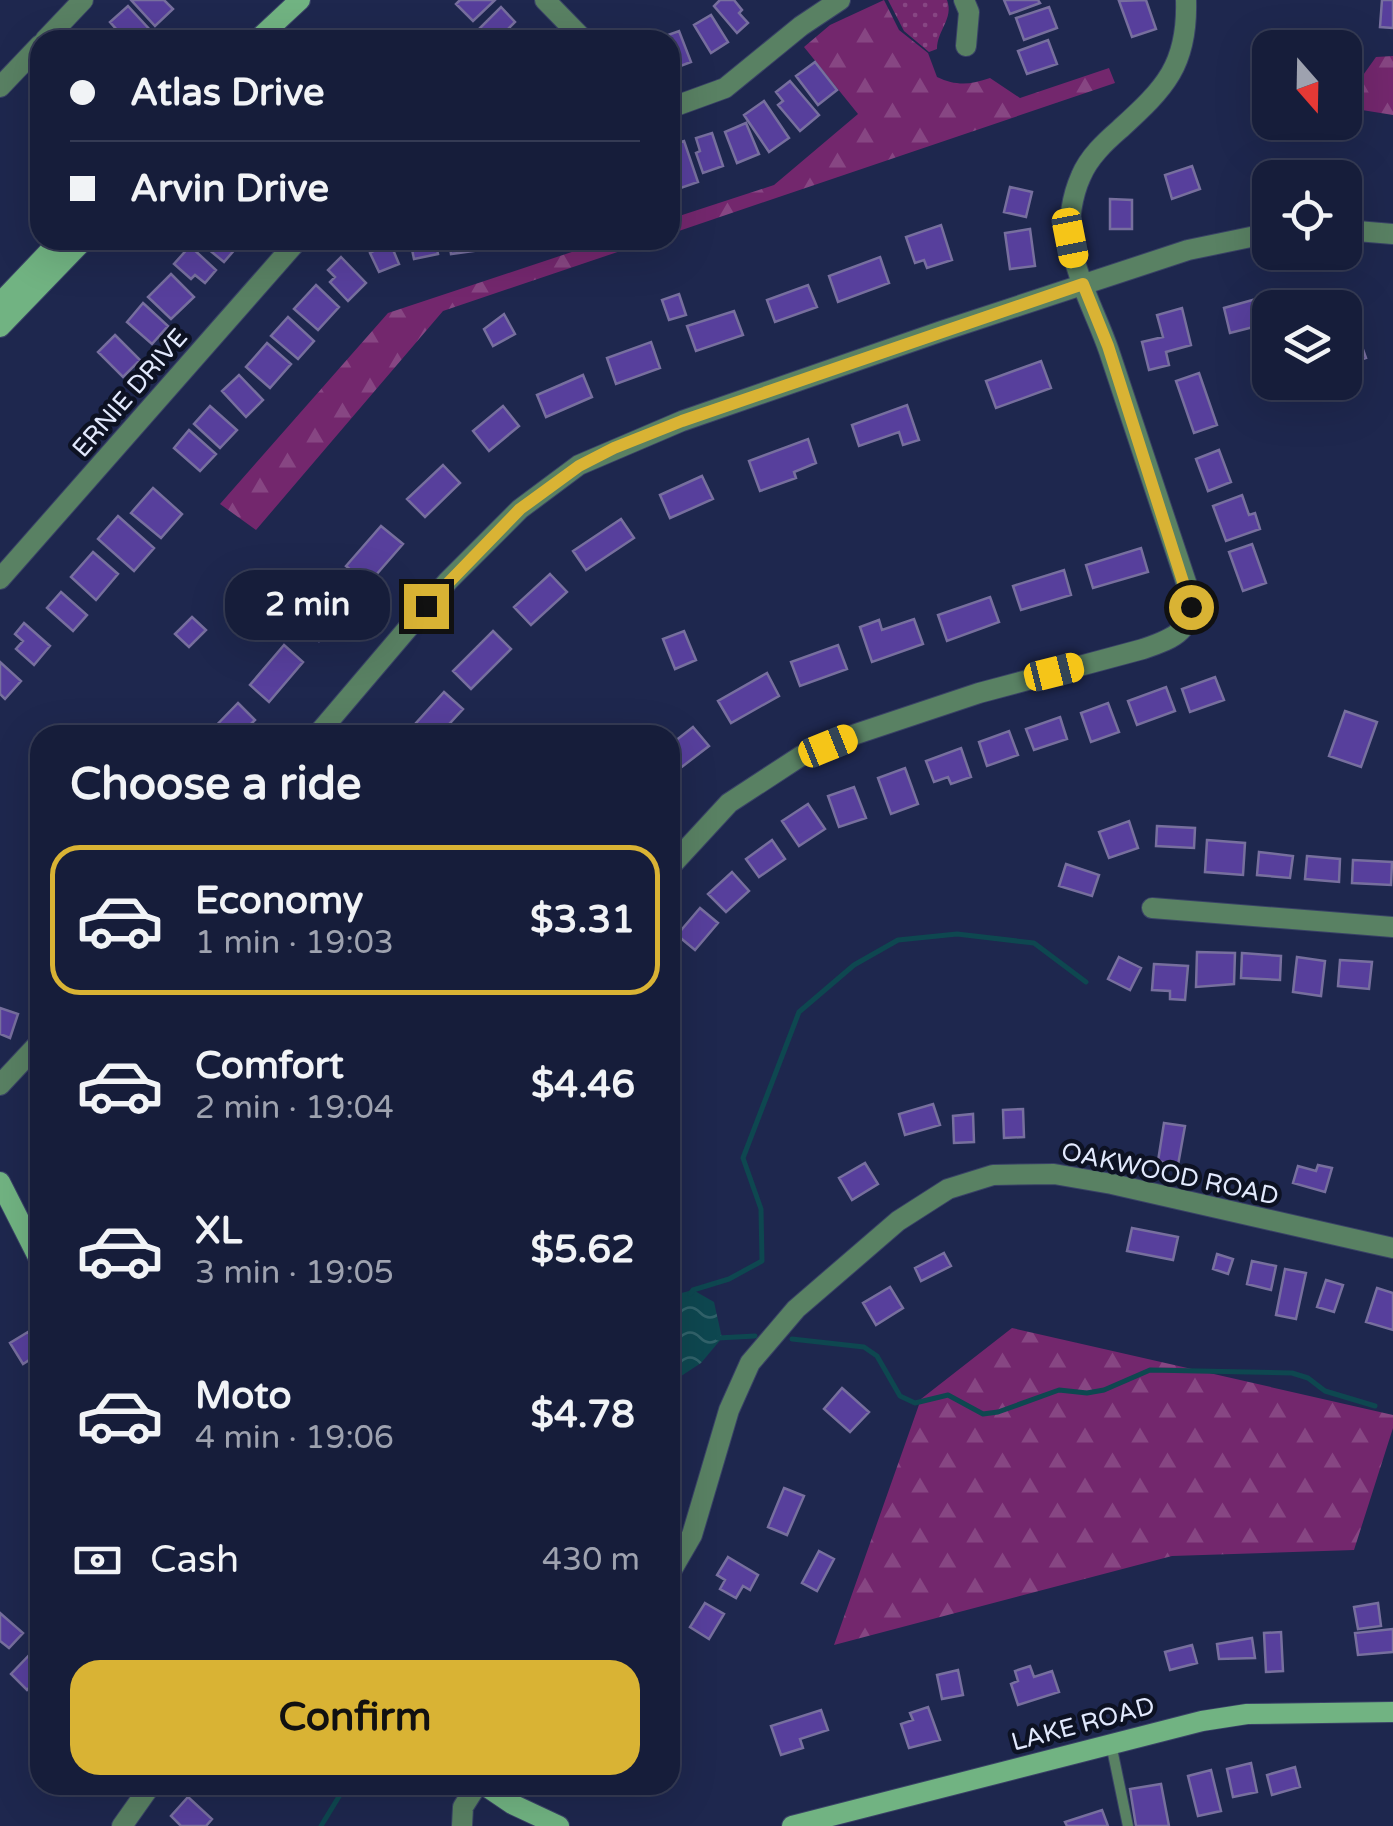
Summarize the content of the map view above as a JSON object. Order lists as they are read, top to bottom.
{
  "streets": {
    "street": ["ERNIE DRIVE", "OAKWOOD ROAD", "LAKE ROAD"]
  },
  "north": "bottom",
  "page": {
    "banner": ["Atlas Drive", "Arvin Drive"],
    "bubble": "2 min",
    "heading": "Choose a ride",
    "list": [
      {
        "name": "Economy",
        "note": "1 min · 19:03",
        "value": "$3.31"
      },
      {
        "name": "Comfort",
        "note": "2 min · 19:04",
        "value": "$4.46"
      },
      {
        "name": "XL",
        "note": "3 min · 19:05",
        "value": "$5.62"
      },
      {
        "name": "Moto",
        "note": "4 min · 19:06",
        "value": "$4.78"
      }
    ],
    "pay": ["Cash", "430 m"],
    "buttons": "Confirm"
  }
}
